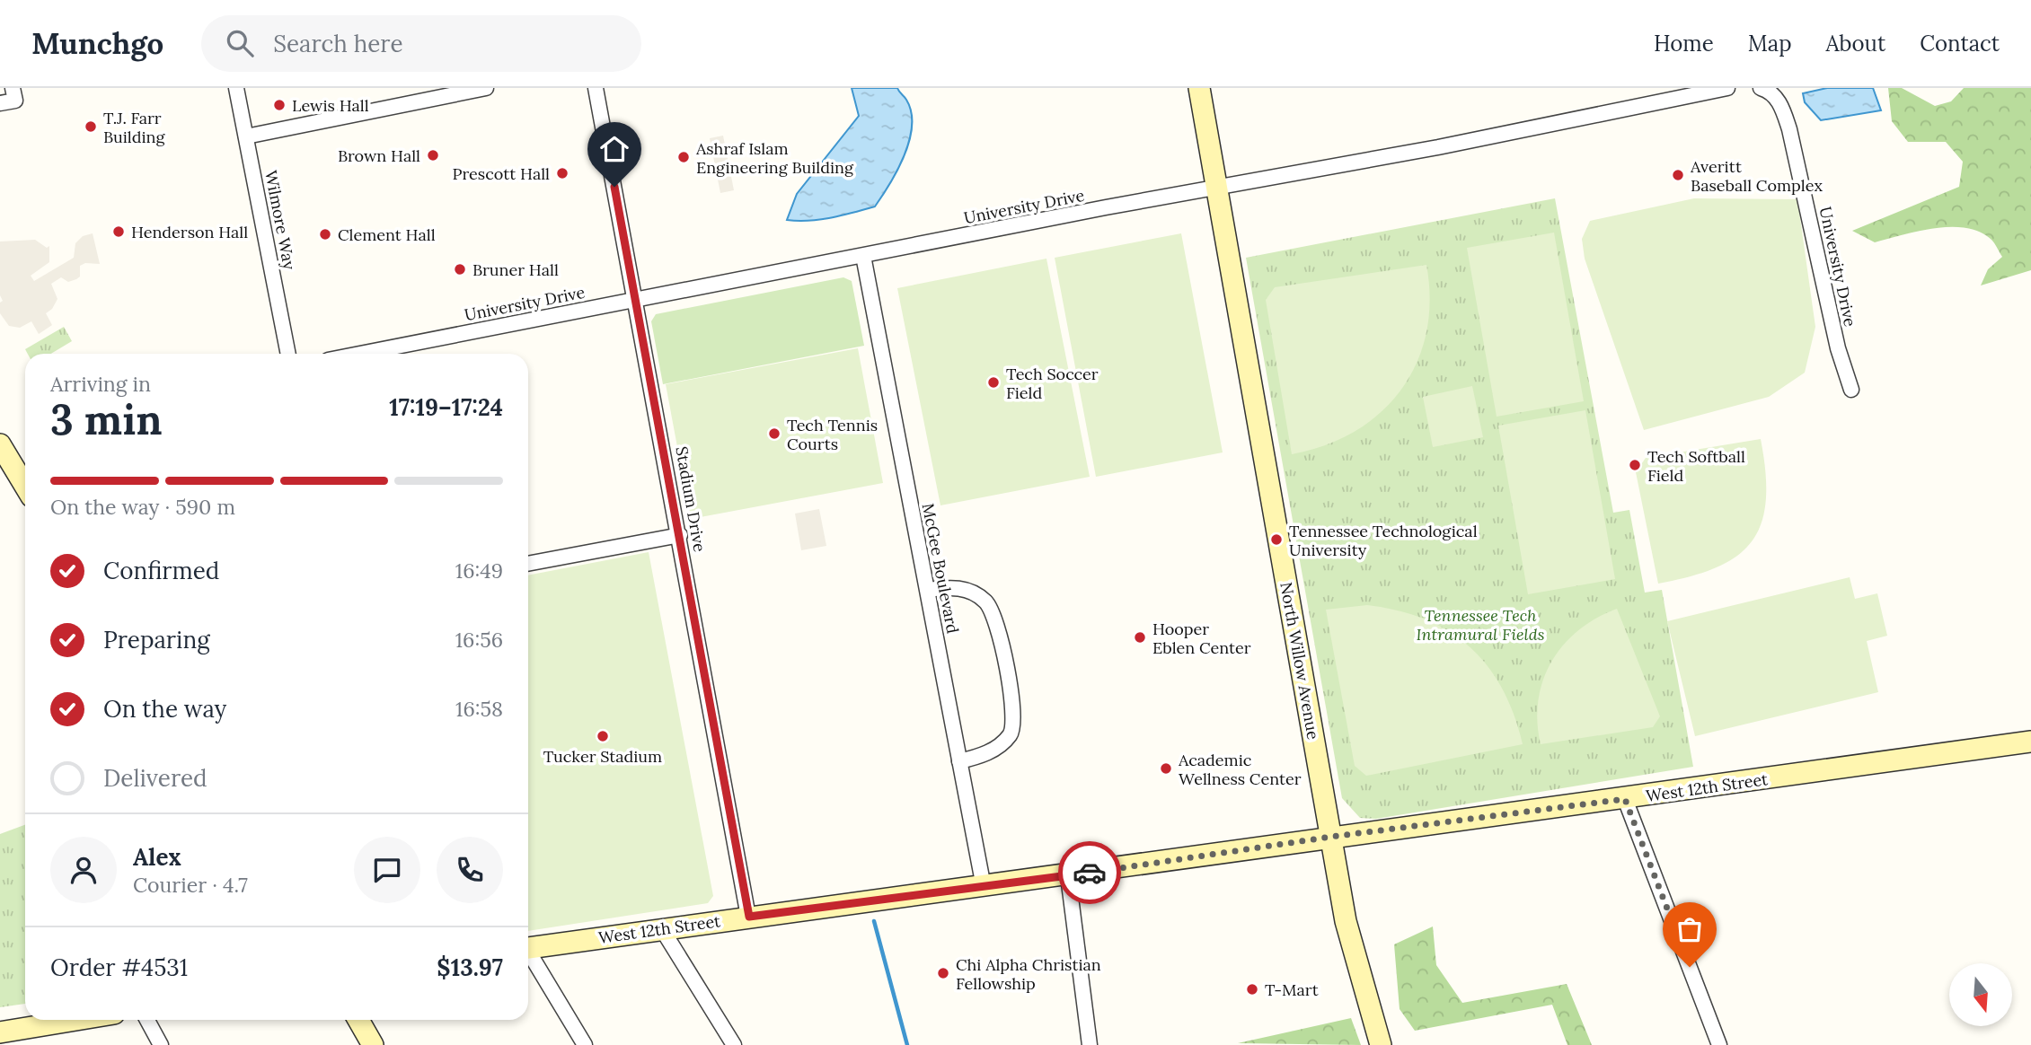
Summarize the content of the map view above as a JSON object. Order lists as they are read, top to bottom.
{
  "streets": {
    "main road": ["North Willow Avenue", "West 12th Street"],
    "street": [
      "University Drive",
      "Wilmore Way",
      "Stadium Drive",
      "McGee Boulevard"
    ]
  },
  "crossings": [
    ["University Drive", "Stadium Drive"],
    ["University Drive", "McGee Boulevard"],
    ["University Drive", "North Willow Avenue"],
    ["Stadium Drive", "West 12th Street"],
    ["McGee Boulevard", "West 12th Street"],
    ["North Willow Avenue", "West 12th Street"]
  ],
  "parks": ["Tennessee Tech Intramural Fields"],
  "places": [
    "Lewis Hall",
    "T.J. Farr Building",
    "Brown Hall",
    "Ashraf Islam Engineering Building",
    "Prescott Hall",
    "Averitt Baseball Complex",
    "Henderson Hall",
    "Clement Hall",
    "Bruner Hall",
    "Tech Soccer Field",
    "Tech Tennis Courts",
    "Tech Softball Field",
    "Tennessee Technological University",
    "Hooper Eblen Center",
    "Tucker Stadium",
    "Academic Wellness Center",
    "Chi Alpha Christian Fellowship",
    "T-Mart"
  ],
  "north": "bottom",
  "page": {
    "header": "Munchgo",
    "search": "Search here",
    "nav": [
      "Home",
      "Map",
      "About",
      "Contact"
    ],
    "heading": ["3 min", "Arriving in", "17:19–17:24"],
    "panel": [
      "Alex",
      "Courier · 4.7",
      "Order #4531",
      "$13.97"
    ],
    "bar": "On the way · 590 m",
    "list": [
      ["Confirmed", "16:49"],
      ["Preparing", "16:56"],
      ["On the way", "16:58"],
      "Delivered"
    ]
  }
}
